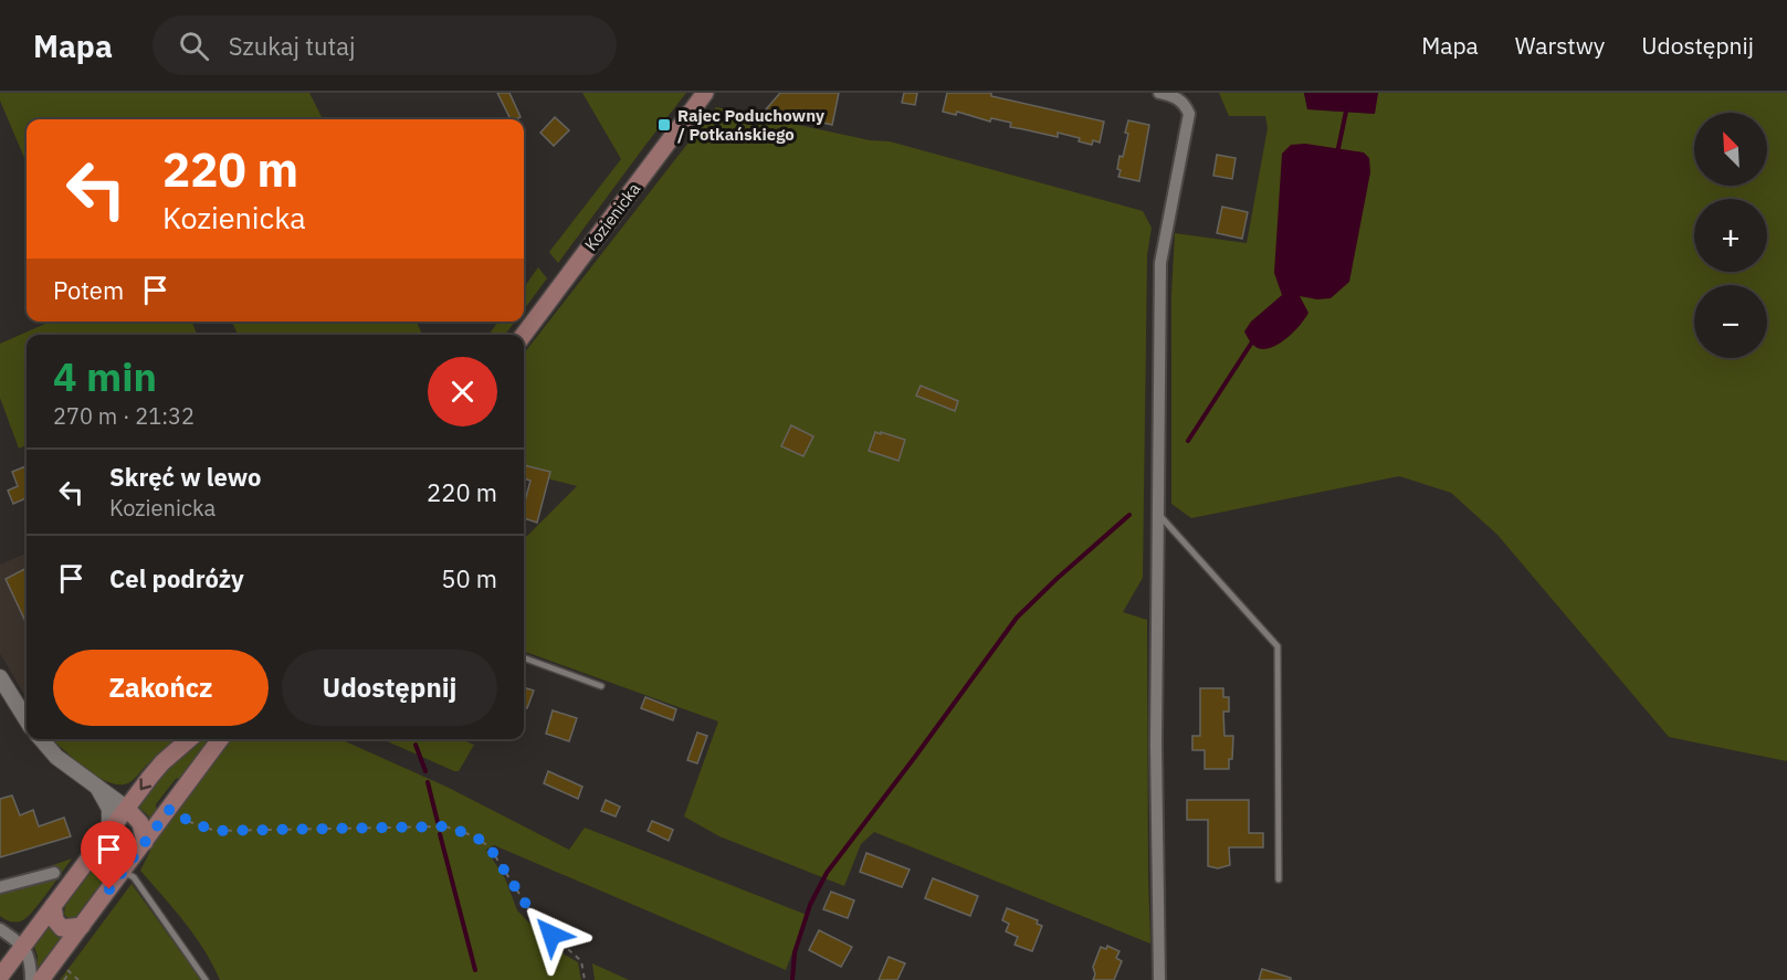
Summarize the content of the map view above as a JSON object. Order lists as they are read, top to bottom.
{
  "streets": {
    "main road": ["Kozienicka"]
  },
  "places": {
    "transit": ["Rajec Poduchowny / Potkańskiego"]
  },
  "north": "top left",
  "page": {
    "header": "Mapa",
    "search": "Szukaj tutaj",
    "nav": ["Mapa", "Warstwy", "Udostępnij"],
    "map_buttons": ["+", "−"],
    "turn": ["220 m", "Kozienicka"],
    "then": "Potem",
    "heading": ["4 min", "270 m · 21:32"],
    "list": [
      {
        "name": "Skręć w lewo",
        "note": "Kozienicka",
        "value": "220 m"
      },
      {
        "name": "Cel podróży",
        "value": "50 m"
      }
    ],
    "buttons": ["Zakończ", "Udostępnij"]
  }
}
